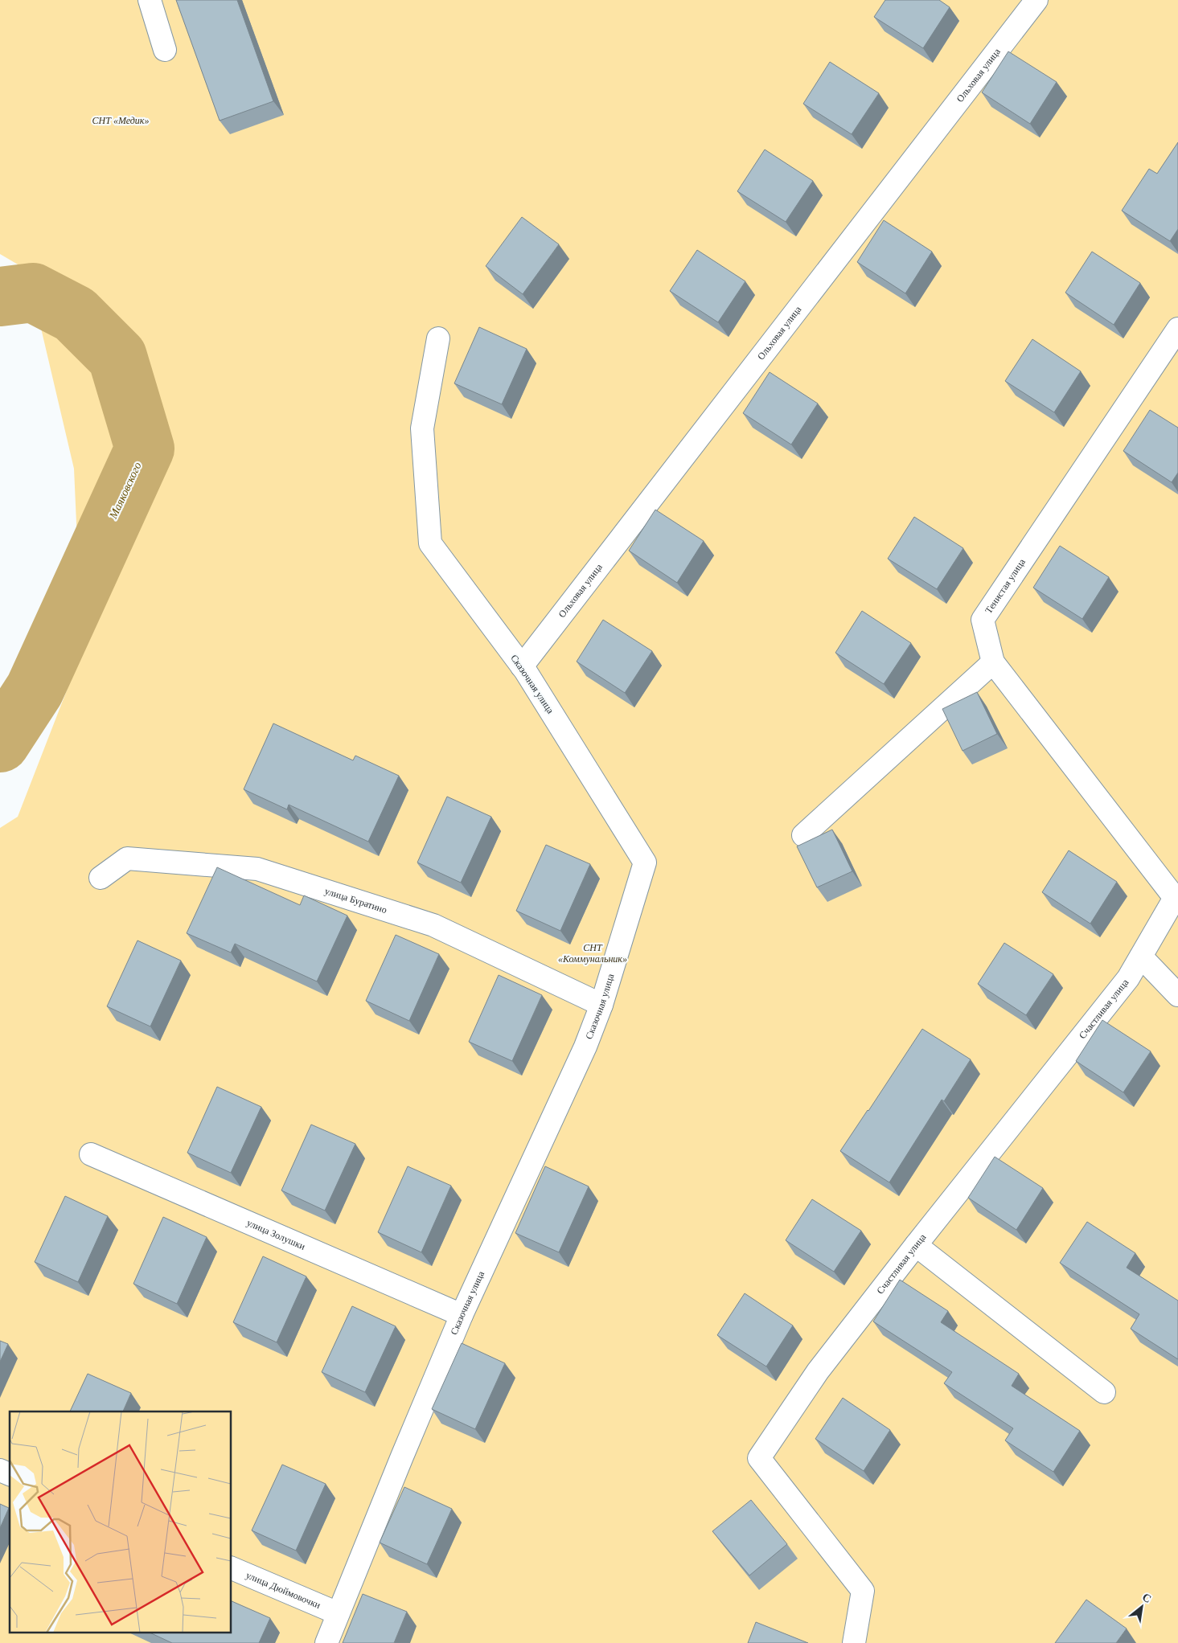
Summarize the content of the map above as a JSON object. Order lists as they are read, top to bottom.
{
  "streets": {
    "street": [
      "Ольховая улица",
      "Тенистая улица",
      "Сказочная улица",
      "улица Буратино",
      "Счастливая улица",
      "улица Золушки",
      "улица Дюймовочки"
    ]
  },
  "crossings": [
    ["Ольховая улица", "Сказочная улица"],
    ["Тенистая улица", "Счастливая улица"],
    ["Сказочная улица", "улица Буратино"],
    ["Сказочная улица", "улица Золушки"],
    ["Сказочная улица", "улица Дюймовочки"]
  ],
  "water": ["Маяковского"],
  "parks": ["СНТ «Медик»", "СНТ «Коммунальник»"],
  "north": "top right"
}
